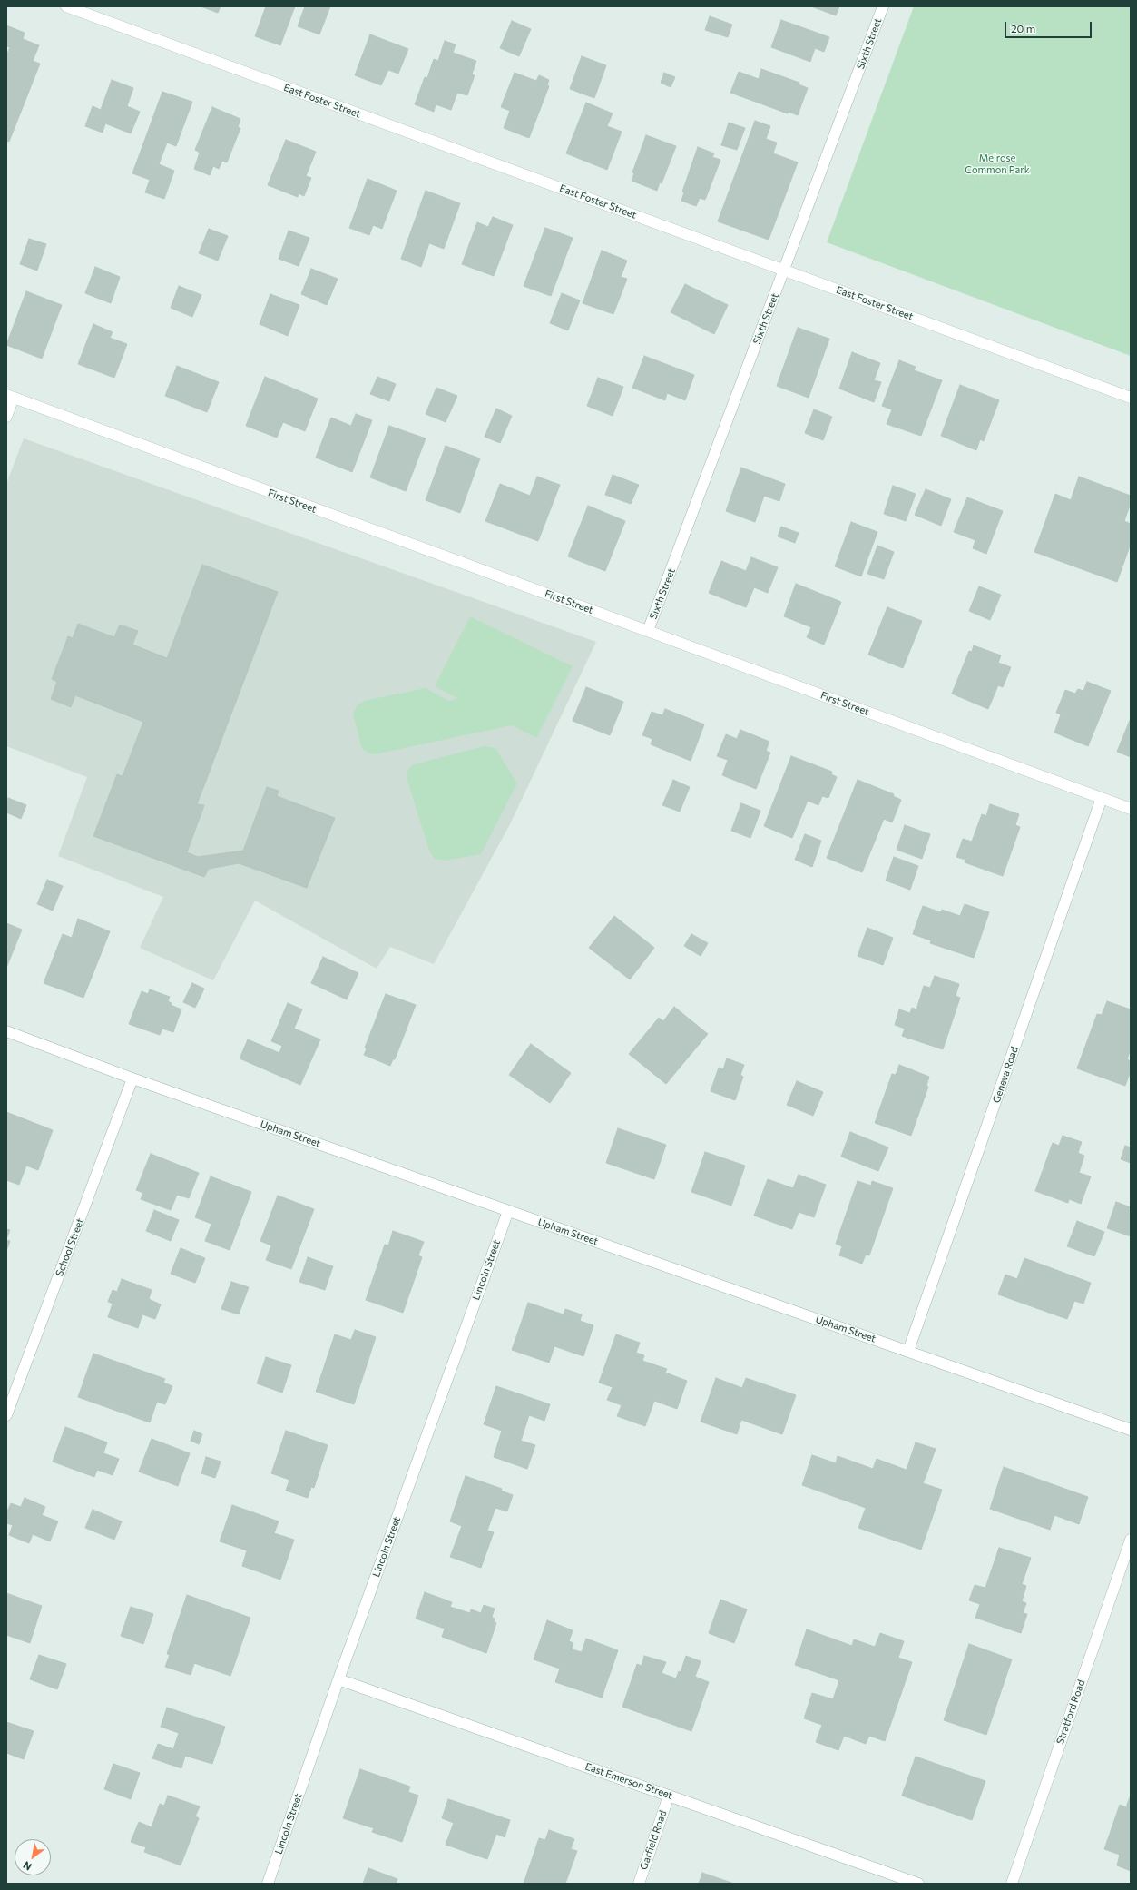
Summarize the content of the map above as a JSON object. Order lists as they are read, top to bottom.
{
  "streets": {
    "street": [
      "Sixth Street",
      "East Foster Street",
      "First Street",
      "Geneva Road",
      "Upham Street",
      "School Street",
      "Lincoln Street",
      "Stratford Road",
      "East Emerson Street",
      "Garfield Road"
    ]
  },
  "crossings": [
    ["Sixth Street", "East Foster Street"],
    ["Sixth Street", "First Street"],
    ["First Street", "Geneva Road"],
    ["Geneva Road", "Upham Street"],
    ["Upham Street", "School Street"],
    ["Upham Street", "Lincoln Street"],
    ["Lincoln Street", "East Emerson Street"],
    ["East Emerson Street", "Garfield Road"]
  ],
  "parks": ["Melrose Common Park"],
  "scale_bar": "20 m",
  "north": "bottom left"
}
